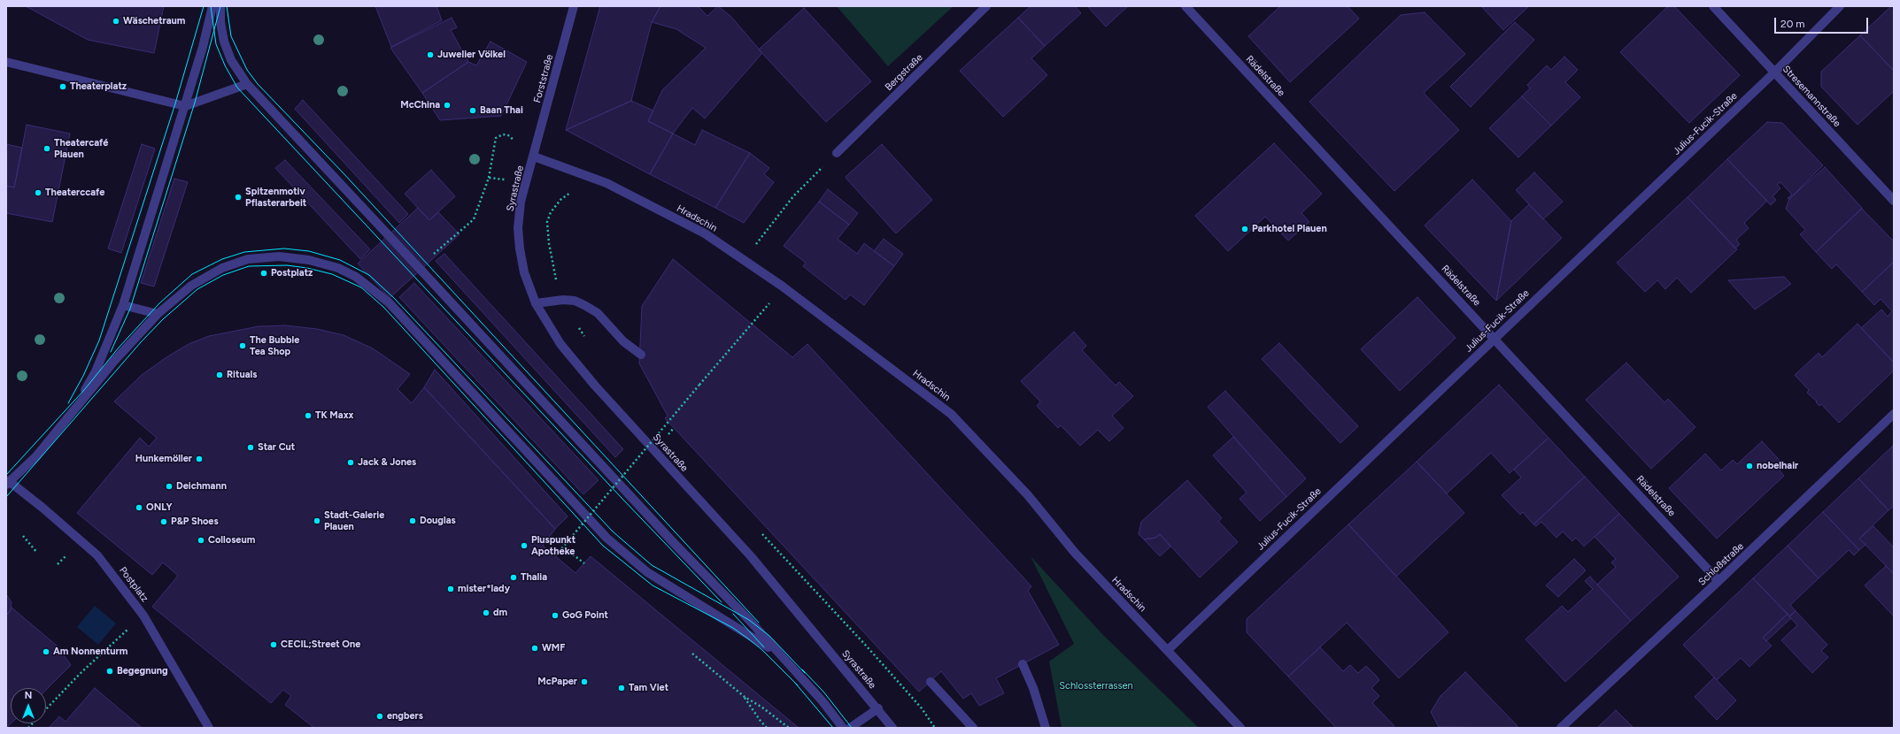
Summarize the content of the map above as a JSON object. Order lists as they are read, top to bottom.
{
  "streets": {
    "street": [
      "Bergstraße",
      "Rädelstraße",
      "Forststraße",
      "Stresemannstraße",
      "Julius-Fucik-Straße",
      "Syrastraße",
      "Hradschin",
      "Schloßstraße",
      "Postplatz"
    ]
  },
  "crossings": [
    ["Rädelstraße", "Julius-Fucik-Straße"],
    ["Rädelstraße", "Schloßstraße"],
    ["Forststraße", "Syrastraße"],
    ["Forststraße", "Hradschin"],
    ["Stresemannstraße", "Julius-Fucik-Straße"],
    ["Julius-Fucik-Straße", "Hradschin"],
    ["Syrastraße", "Hradschin"]
  ],
  "parks": ["Schlossterrassen"],
  "places": [
    "Wäschetraum",
    "Juwelier Völkel",
    "Theaterplatz",
    "McChina",
    "Baan Thai",
    "Theatercafé Plauen",
    "Theaterccafe",
    "Spitzenmotiv Pflasterarbeit",
    "Parkhotel Plauen",
    "Postplatz",
    "The Bubble Tea Shop",
    "Rituals",
    "TK Maxx",
    "Star Cut",
    "Hunkemöller",
    "Jack & Jones",
    "nobelhair",
    "Deichmann",
    "ONLY",
    "Stadt-Galerie Plauen",
    "Douglas",
    "P&P Shoes",
    "Colloseum",
    "Pluspunkt Apotheke",
    "Thalia",
    "mister*lady",
    "dm",
    "GoG Point",
    "CECIL;Street One",
    "WMF",
    "Am Nonnenturm",
    "Begegnung",
    "McPaper",
    "Tam Viet",
    "engbers"
  ],
  "scale_bar": "20 m",
  "north": "top"
}
